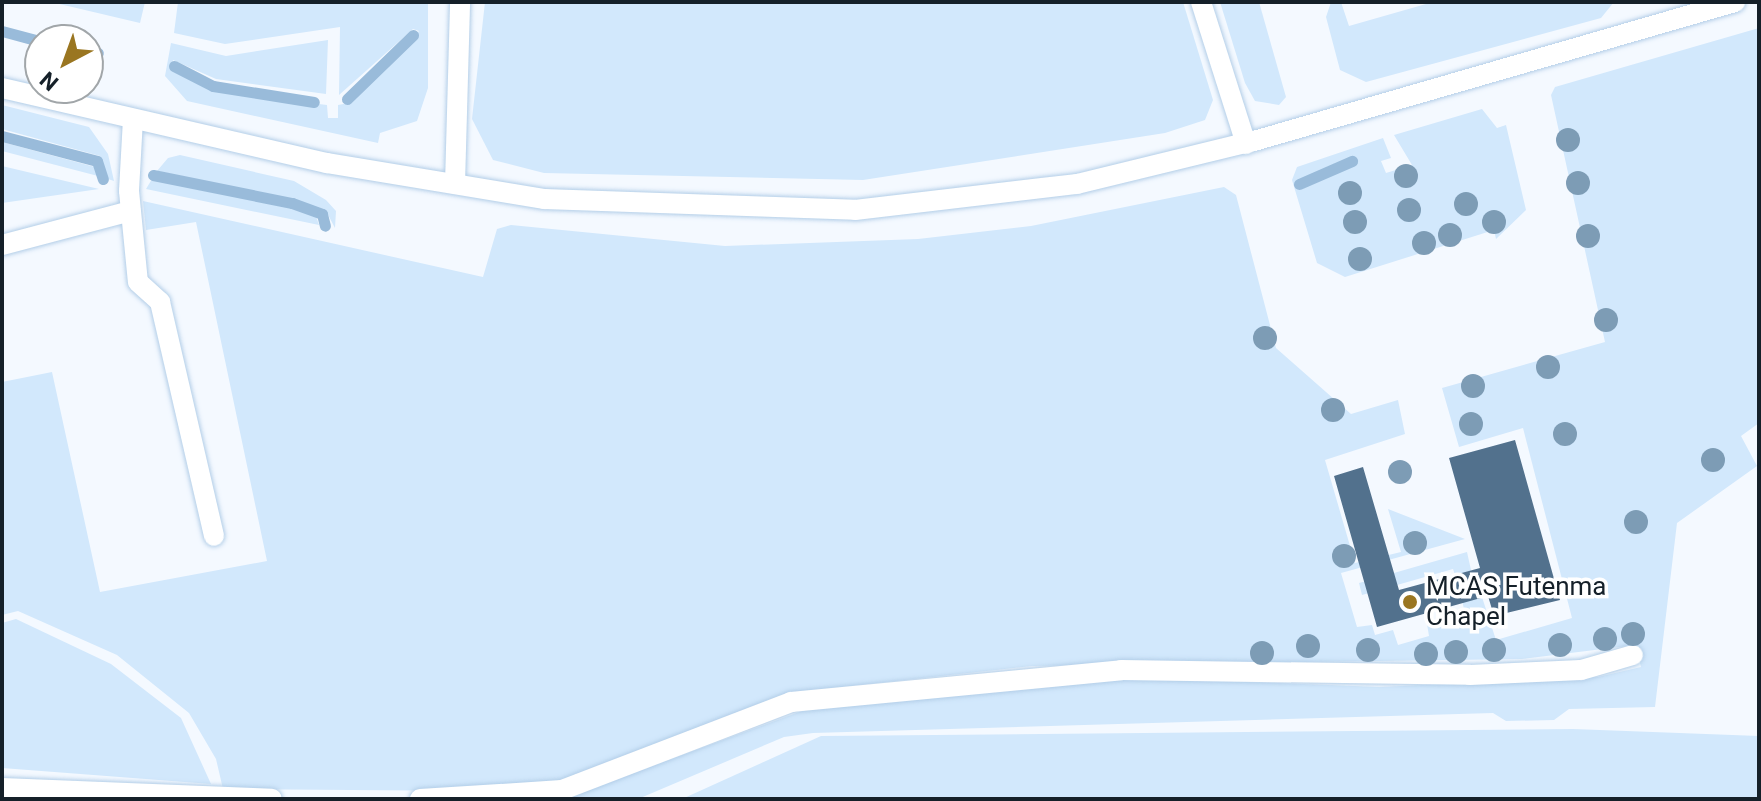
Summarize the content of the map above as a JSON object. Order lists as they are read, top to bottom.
{
  "places": ["MCAS Futenma Chapel"],
  "north": "bottom left"
}
